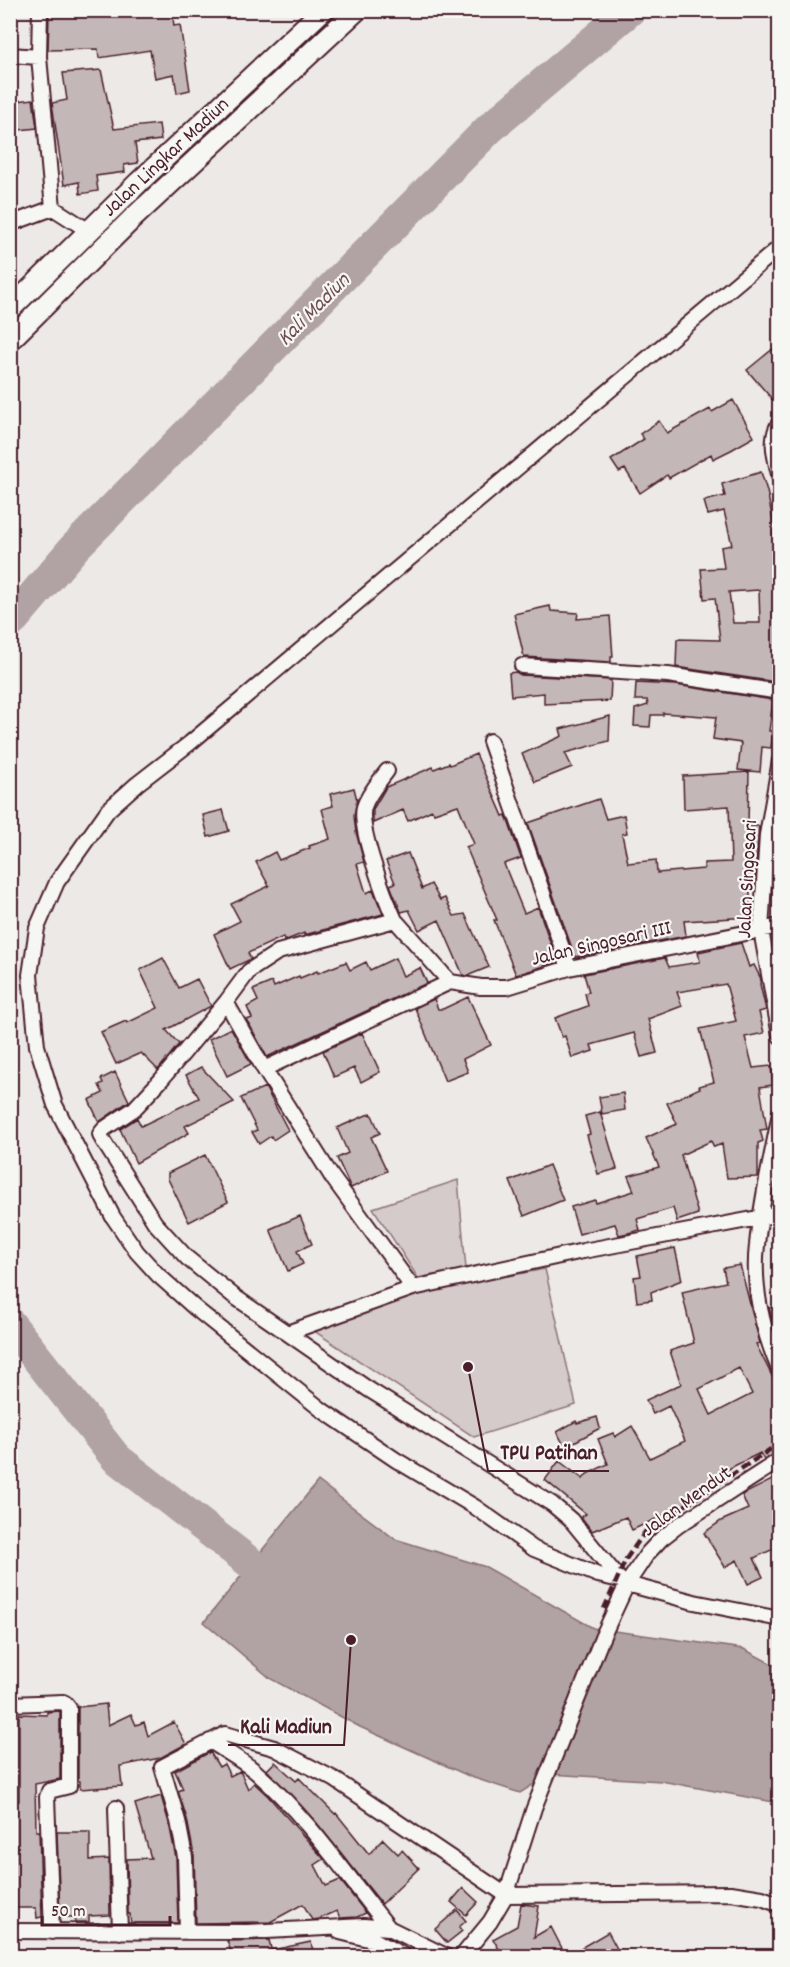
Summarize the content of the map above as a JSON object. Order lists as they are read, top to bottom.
{
  "streets": {
    "main road": ["Jalan Lingkar Madiun"],
    "street": ["Jalan Singosari", "Jalan Singosari III", "Jalan Mendut"]
  },
  "crossings": [
    ["Jalan Singosari", "Jalan Singosari III"]
  ],
  "water": ["Kali Madiun"],
  "places": ["TPU Patihan", "Kali Madiun"],
  "scale_bar": "50 m"
}
